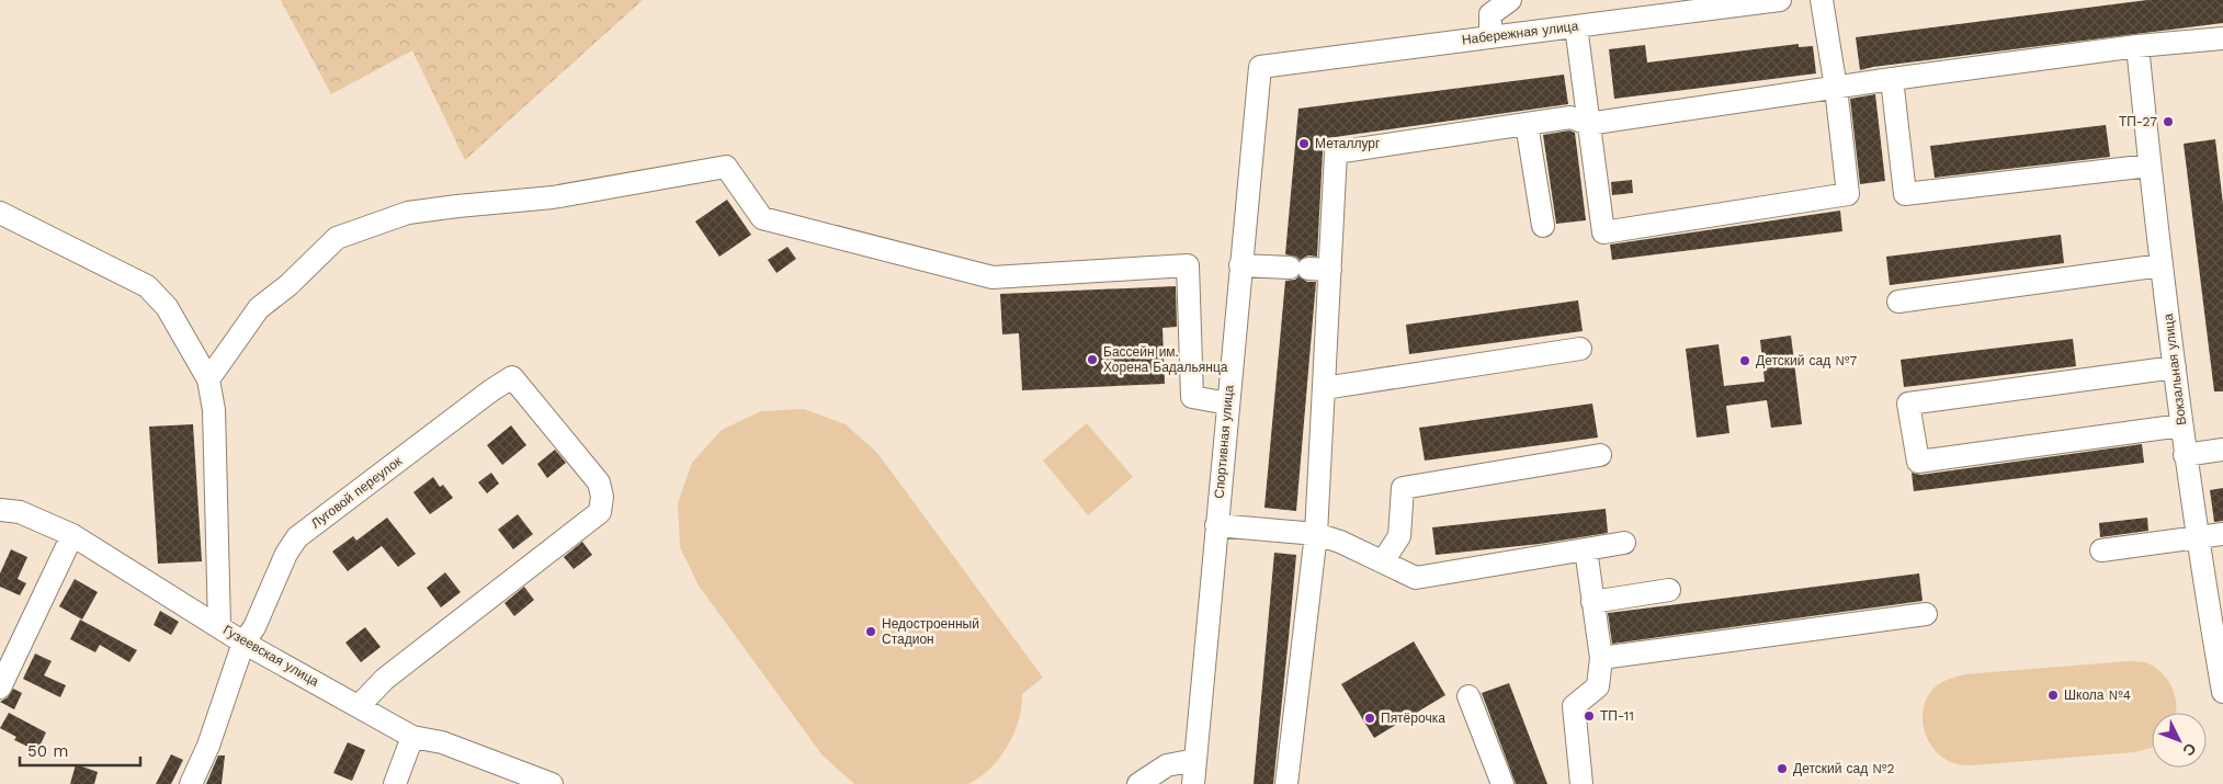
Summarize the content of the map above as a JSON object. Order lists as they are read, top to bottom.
{
  "streets": {
    "street": [
      "Набережная улица",
      "Вокзальная улица",
      "Спортивная улица",
      "Луговой переулок",
      "Гузеевская улица"
    ]
  },
  "crossings": [
    ["Набережная улица", "Спортивная улица"],
    ["Луговой переулок", "Гузеевская улица"]
  ],
  "places": [
    "ТП-27",
    "Металлург",
    "Бассейн им. Хорена Бадальянца",
    "Детский сад №7",
    "Недостроенный Стадион",
    "Школа №4",
    "ТП-11",
    "Пятёрочка",
    "Детский сад №2"
  ],
  "scale_bar": "50 m",
  "north": "bottom right"
}
